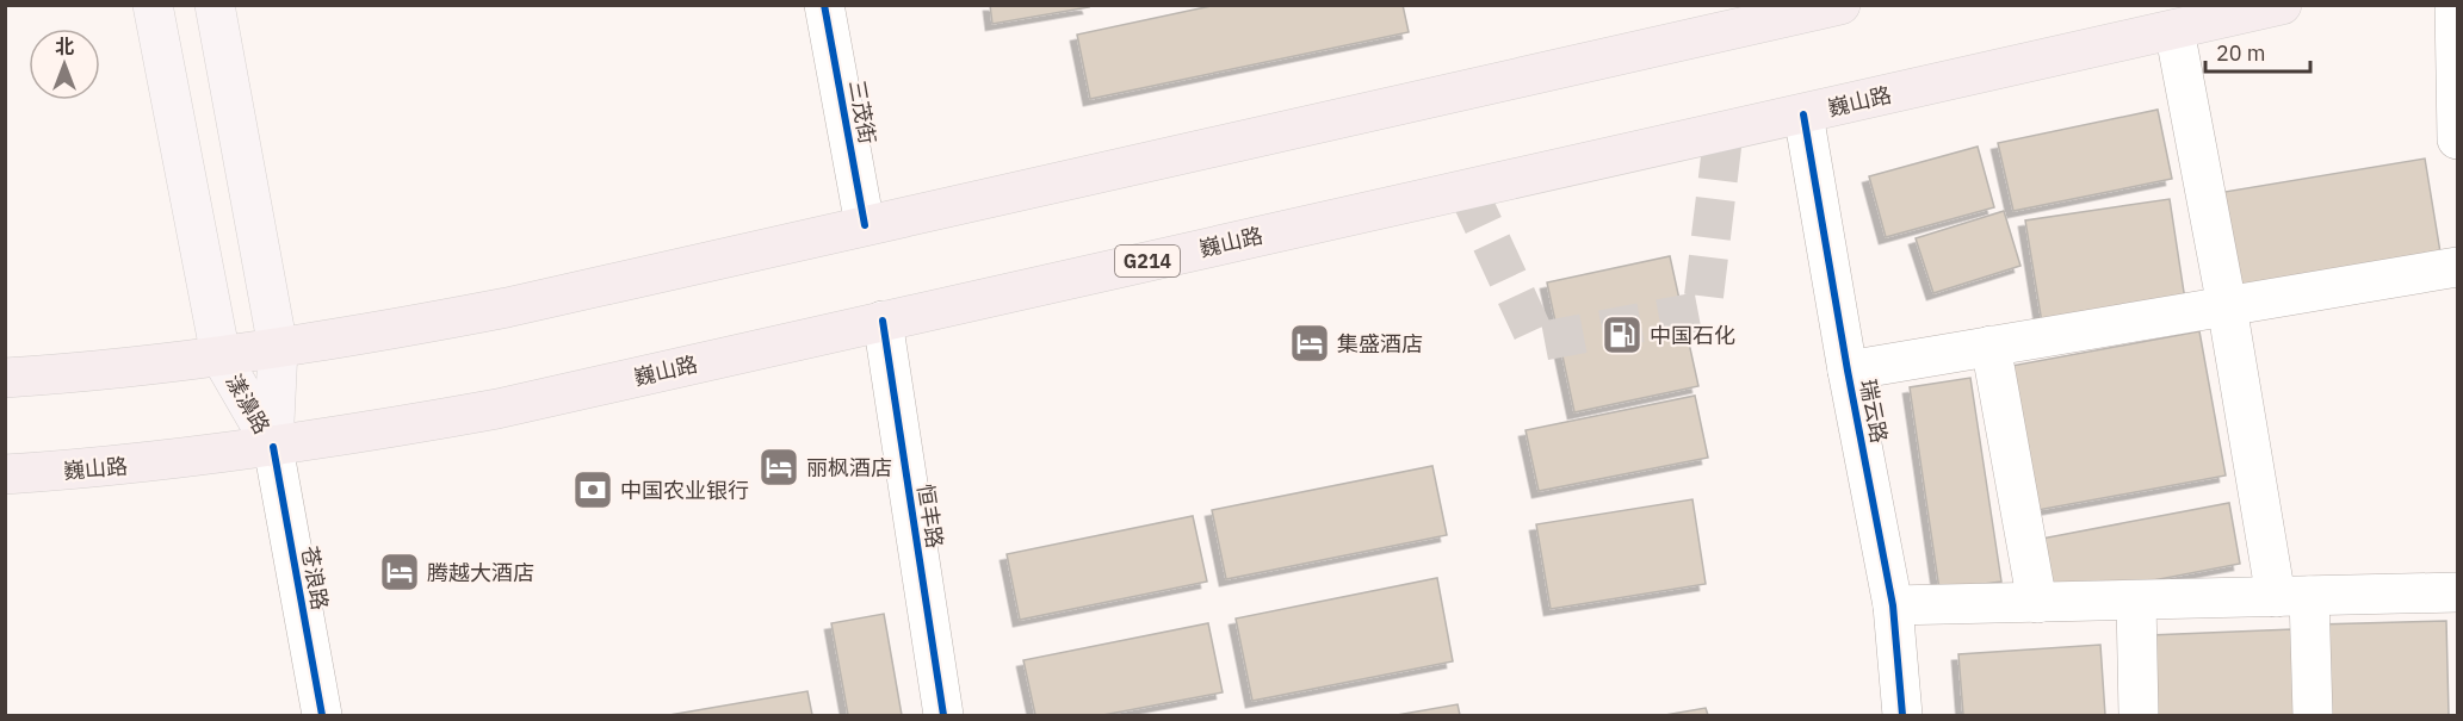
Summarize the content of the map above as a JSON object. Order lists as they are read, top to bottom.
{
  "streets": {
    "highway": ["巍山路", "G214"],
    "main road": ["漾濞路"],
    "street": [
      "三茂街",
      "瑞云路",
      "恒丰路",
      "苍浪路"
    ]
  },
  "crossings": [
    ["巍山路", "漾濞路"],
    ["巍山路", "瑞云路"],
    ["巍山路", "恒丰路"],
    ["巍山路", "苍浪路"],
    ["漾濞路", "苍浪路"]
  ],
  "places": {
    "fuel station": ["中国石化"],
    "hotel": ["集盛酒店", "丽枫酒店", "腾越大酒店"],
    "bank": ["中国农业银行"]
  },
  "scale_bar": "20 m",
  "north": "top"
}
